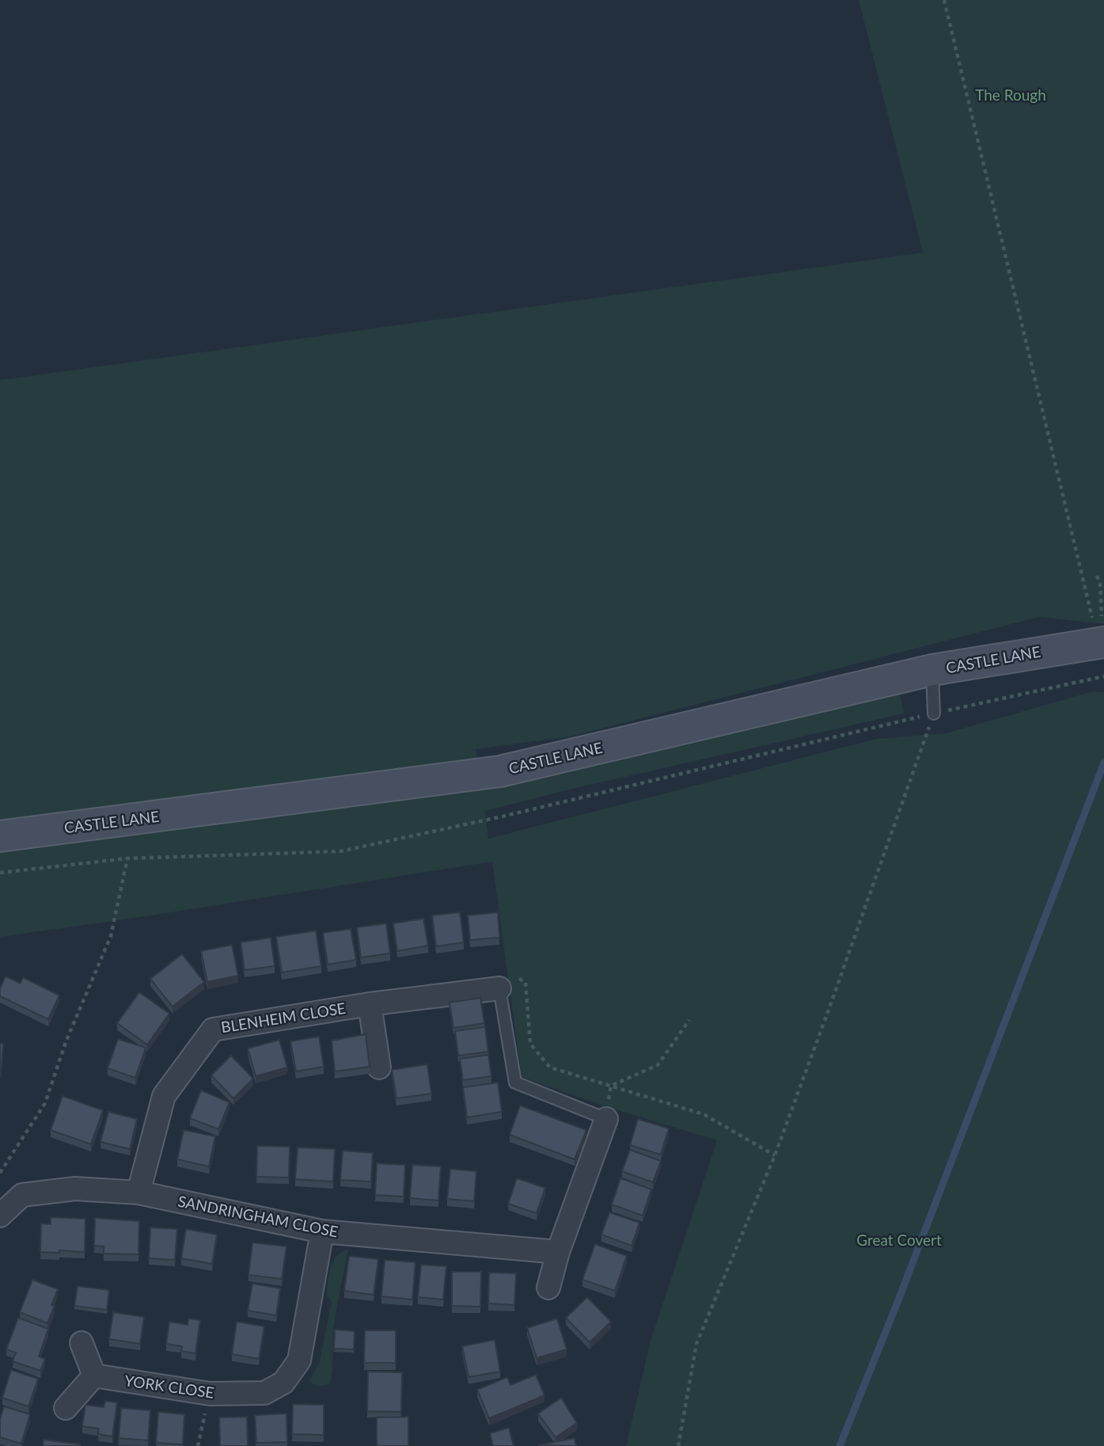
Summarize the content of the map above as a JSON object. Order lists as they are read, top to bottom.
{
  "streets": {
    "street": [
      "CASTLE LANE",
      "BLENHEIM CLOSE",
      "SANDRINGHAM CLOSE",
      "YORK CLOSE"
    ]
  },
  "crossings": [
    ["BLENHEIM CLOSE", "SANDRINGHAM CLOSE"],
    ["SANDRINGHAM CLOSE", "YORK CLOSE"]
  ],
  "parks": ["The Rough", "Great Covert"]
}
